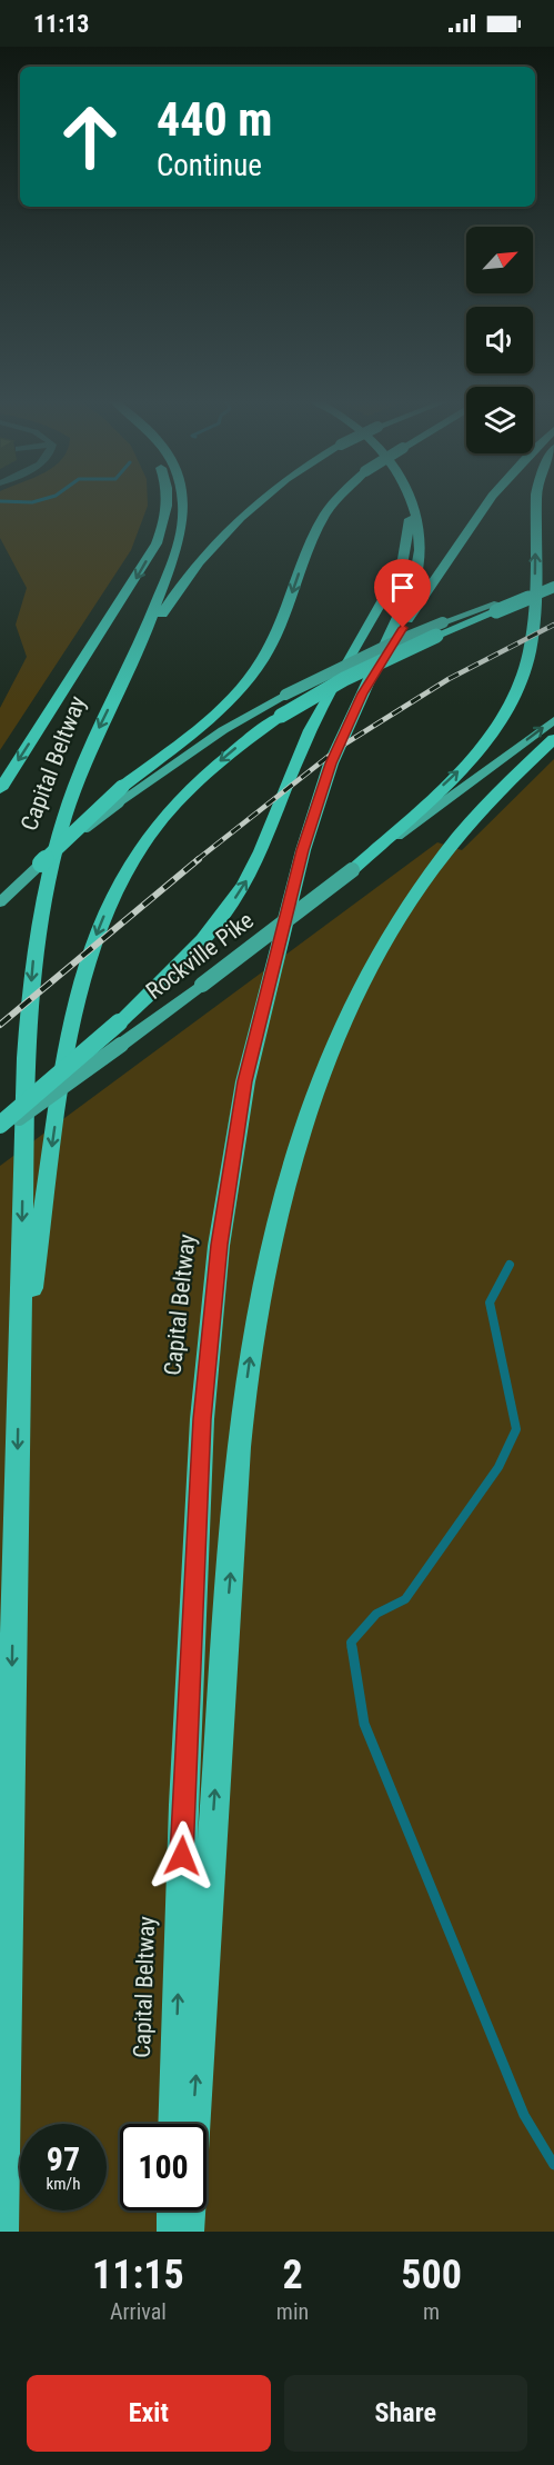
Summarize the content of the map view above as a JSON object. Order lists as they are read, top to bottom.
{
  "streets": {
    "highway": ["Capital Beltway"],
    "main road": ["Rockville Pike"]
  },
  "one_way": ["Rockville Pike"],
  "north": "top right",
  "page": {
    "status": "11:13",
    "turn": ["440 m", "Continue"],
    "speed": "97 km/h",
    "limit": "100",
    "eta": [
      "11:15",
      "Arrival",
      "2",
      "min",
      "500",
      "m"
    ],
    "buttons": ["Exit", "Share"]
  }
}
